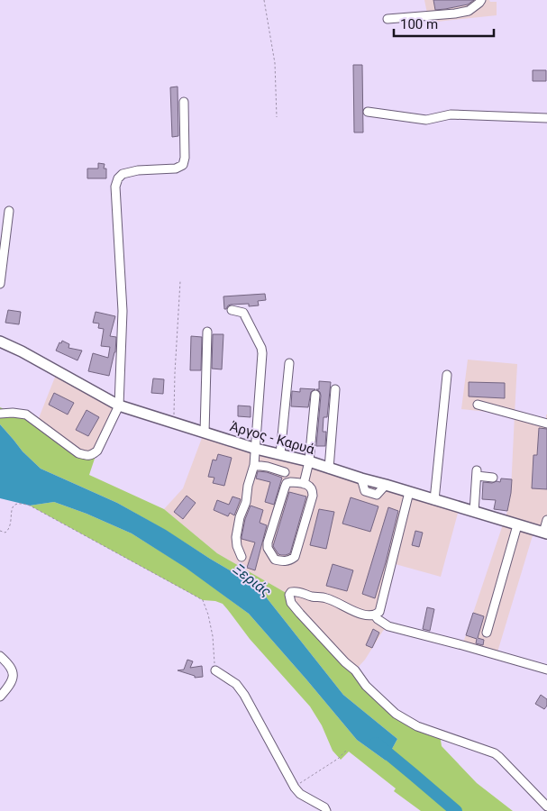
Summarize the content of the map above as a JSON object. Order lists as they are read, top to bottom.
{
  "streets": {
    "main road": ["Άργος - Καρυά"]
  },
  "water": ["Ξεριάς"],
  "scale_bar": "100 m"
}
